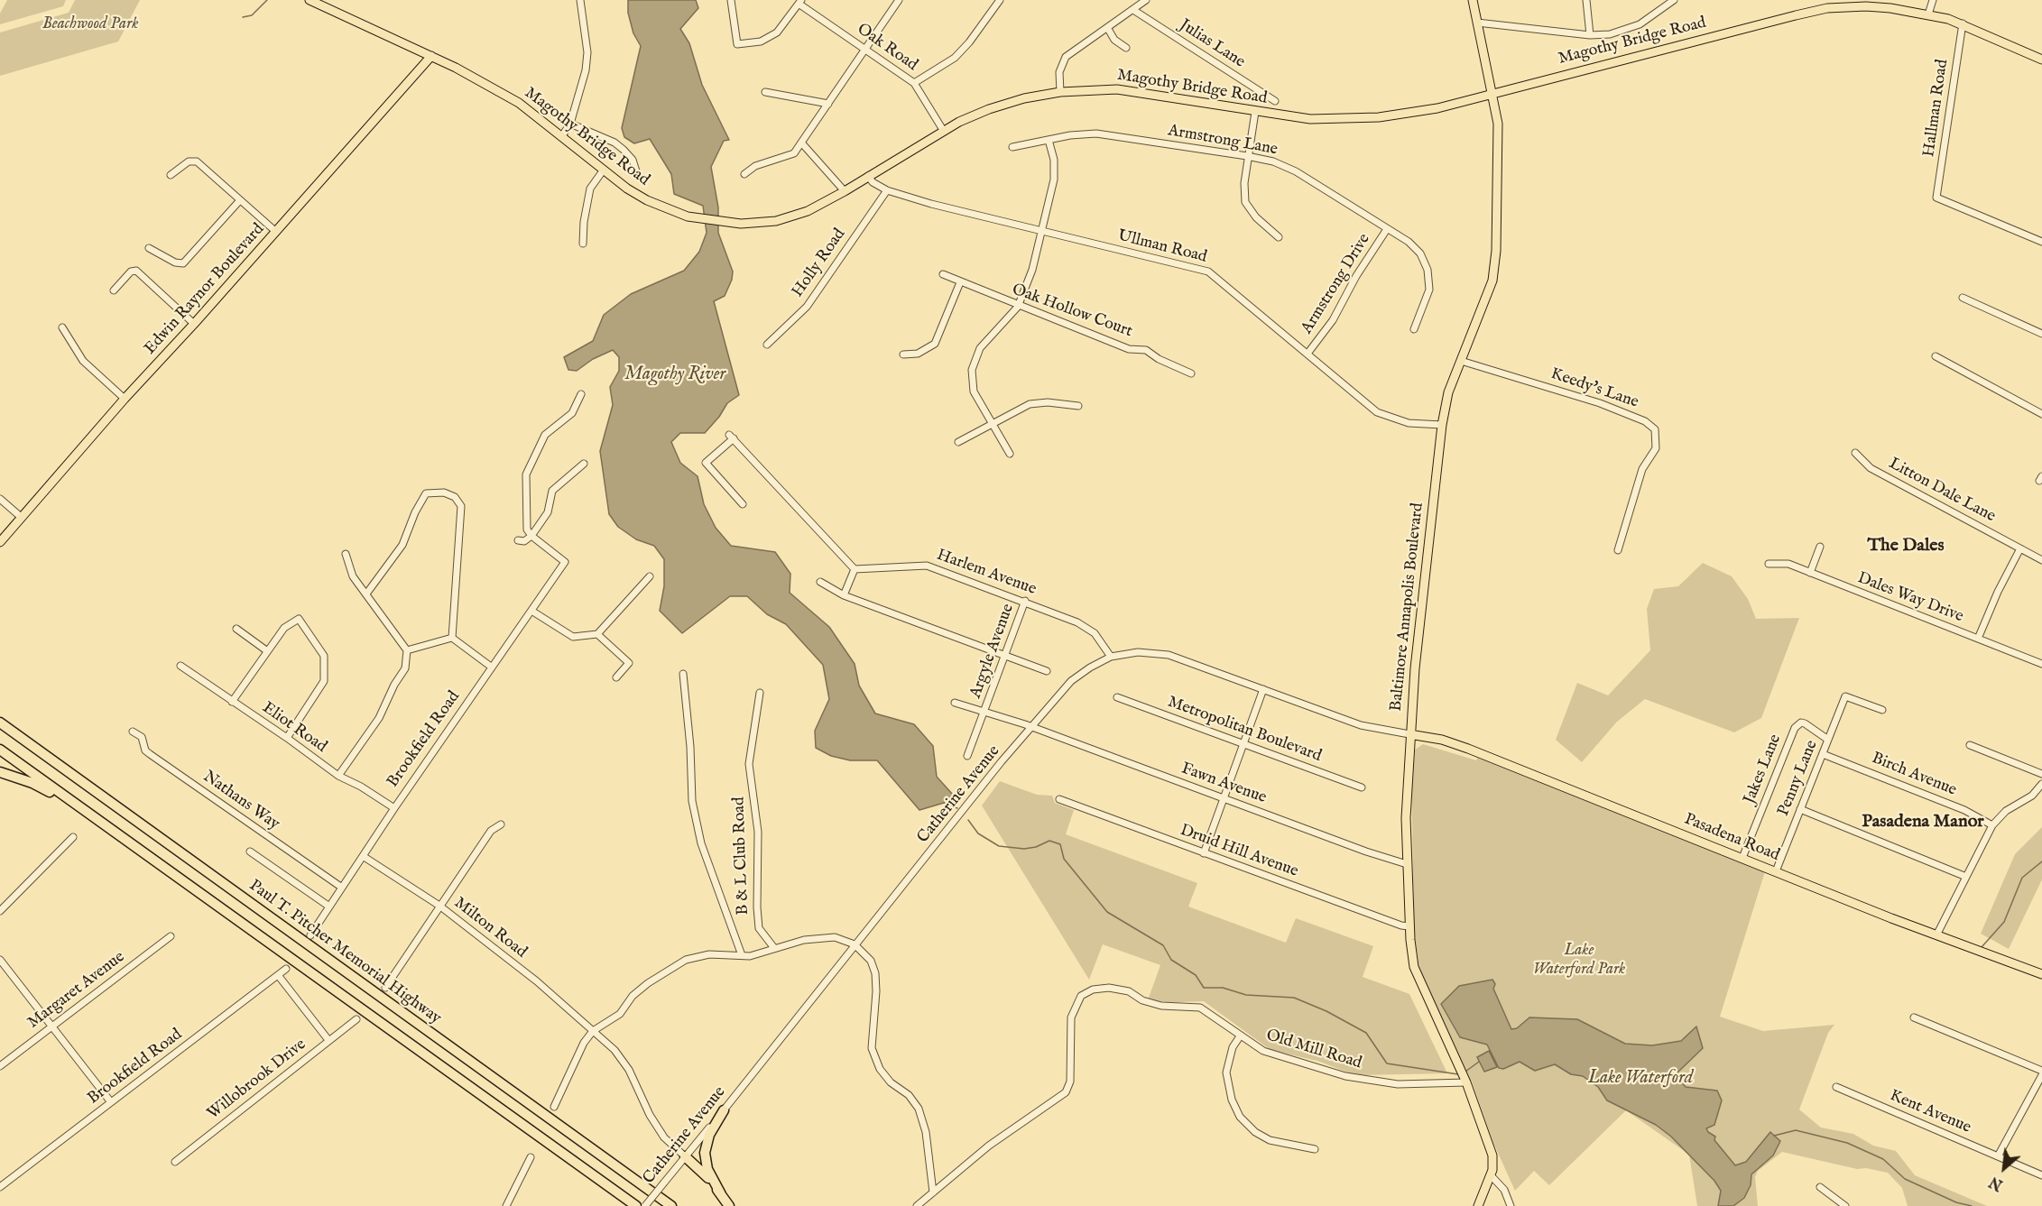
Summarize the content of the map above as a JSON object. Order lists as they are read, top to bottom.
{
  "streets": {
    "highway": ["Paul T. Pitcher Memorial Highway"],
    "main road": [
      "Magothy Bridge Road",
      "Edwin Raynor Boulevard",
      "Baltimore Annapolis Boulevard",
      "Pasadena Road"
    ],
    "street": [
      "Julias Lane",
      "Oak Road",
      "Hallman Road",
      "Armstrong Lane",
      "Ullman Road",
      "Holly Road",
      "Armstrong Drive",
      "Oak Hollow Court",
      "Keedy's Lane",
      "Litton Dale Lane",
      "Harlem Avenue",
      "Dales Way Drive",
      "Argyle Avenue",
      "Eliot Road",
      "Metropolitan Boulevard",
      "Brookfield Road",
      "Jakes Lane",
      "Birch Avenue",
      "Penny Lane",
      "Fawn Avenue",
      "Catherine Avenue",
      "Nathans Way",
      "Druid Hill Avenue",
      "B & L Club Road",
      "Milton Road",
      "Margaret Avenue",
      "Old Mill Road",
      "Willobrook Drive",
      "Kent Avenue"
    ]
  },
  "crossings": [
    ["Magothy Bridge Road", "Oak Road"],
    ["Magothy Bridge Road", "Hallman Road"],
    ["Magothy Bridge Road", "Ullman Road"],
    ["Magothy Bridge Road", "Edwin Raynor Boulevard"],
    ["Magothy Bridge Road", "Baltimore Annapolis Boulevard"],
    ["Armstrong Lane", "Armstrong Drive"],
    ["Ullman Road", "Holly Road"],
    ["Ullman Road", "Armstrong Drive"],
    ["Ullman Road", "Baltimore Annapolis Boulevard"],
    ["Keedy's Lane", "Baltimore Annapolis Boulevard"],
    ["Harlem Avenue", "Argyle Avenue"],
    ["Harlem Avenue", "Catherine Avenue"],
    ["Baltimore Annapolis Boulevard", "Fawn Avenue"],
    ["Baltimore Annapolis Boulevard", "Catherine Avenue"],
    ["Baltimore Annapolis Boulevard", "Pasadena Road"],
    ["Baltimore Annapolis Boulevard", "Druid Hill Avenue"],
    ["Baltimore Annapolis Boulevard", "Old Mill Road"],
    ["Argyle Avenue", "Fawn Avenue"],
    ["Argyle Avenue", "Catherine Avenue"],
    ["Eliot Road", "Brookfield Road"],
    ["Brookfield Road", "Nathans Way"],
    ["Brookfield Road", "Milton Road"],
    ["Jakes Lane", "Penny Lane"],
    ["Jakes Lane", "Pasadena Road"],
    ["Birch Avenue", "Penny Lane"],
    ["Penny Lane", "Pasadena Road"],
    ["Fawn Avenue", "Catherine Avenue"],
    ["Catherine Avenue", "Pasadena Road"],
    ["Catherine Avenue", "Milton Road"]
  ],
  "districts": ["The Dales", "Pasadena Manor"],
  "water": ["Magothy River", "Lake Waterford"],
  "parks": ["Beachwood Park", "Lake Waterford Park"],
  "north": "bottom left"
}
